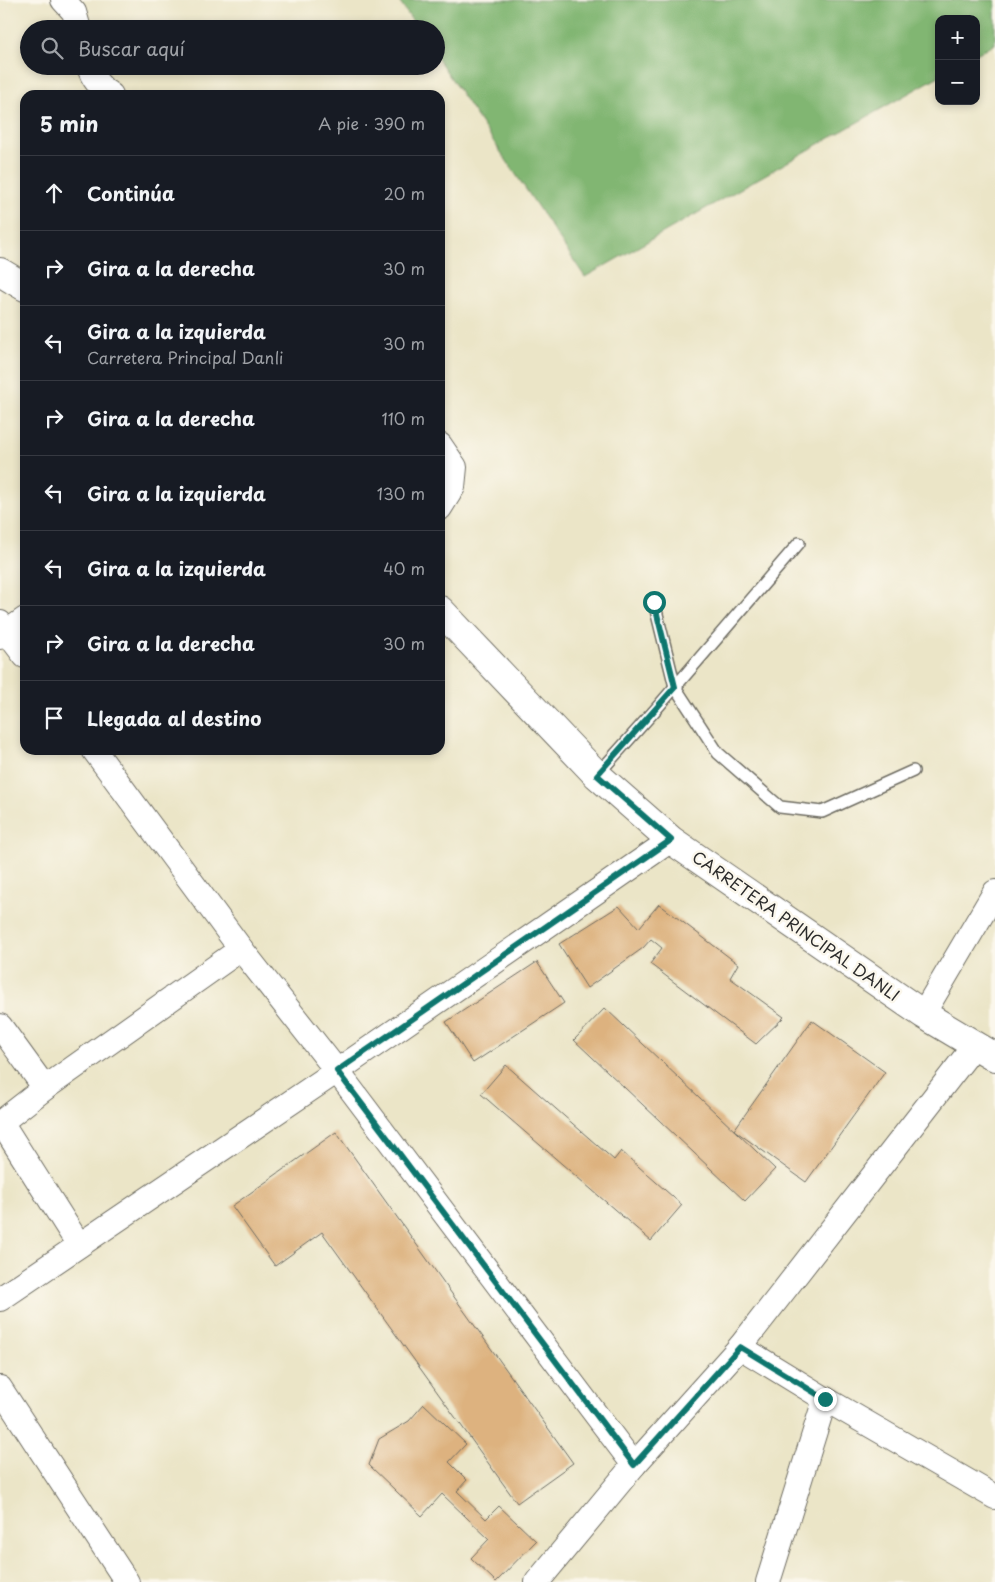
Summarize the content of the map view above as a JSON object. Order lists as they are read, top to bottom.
{
  "streets": {
    "main road": ["CARRETERA PRINCIPAL DANLI"]
  },
  "page": {
    "map_buttons": ["+", "−"],
    "search": "Buscar aquí",
    "heading": ["5 min", "A pie · 390 m"],
    "list": [
      ["Continúa", "20 m"],
      ["Gira a la derecha", "30 m"],
      ["Gira a la izquierda", "Carretera Principal Danli", "30 m"],
      ["Gira a la derecha", "110 m"],
      ["Gira a la izquierda", "130 m"],
      ["Gira a la izquierda", "40 m"],
      ["Gira a la derecha", "30 m"],
      "Llegada al destino"
    ]
  }
}
